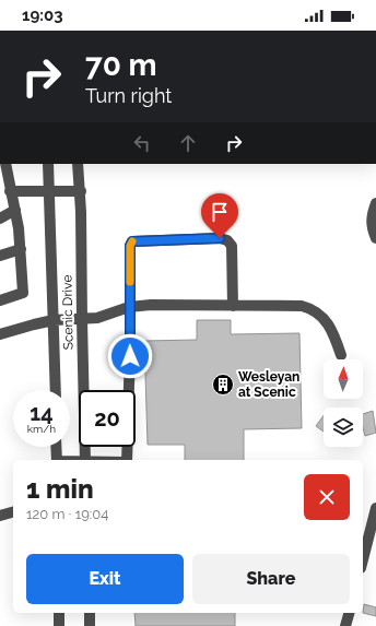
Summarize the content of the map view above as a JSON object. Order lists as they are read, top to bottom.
{
  "streets": {
    "street": ["Scenic Drive"]
  },
  "places": {
    "building": ["Wesleyan at Scenic"]
  },
  "north": "top",
  "page": {
    "status": "19:03",
    "turn": ["70 m", "Turn right"],
    "speed": "14 km/h",
    "limit": "20",
    "heading": ["1 min", "120 m · 19:04"],
    "buttons": ["Exit", "Share"]
  }
}
